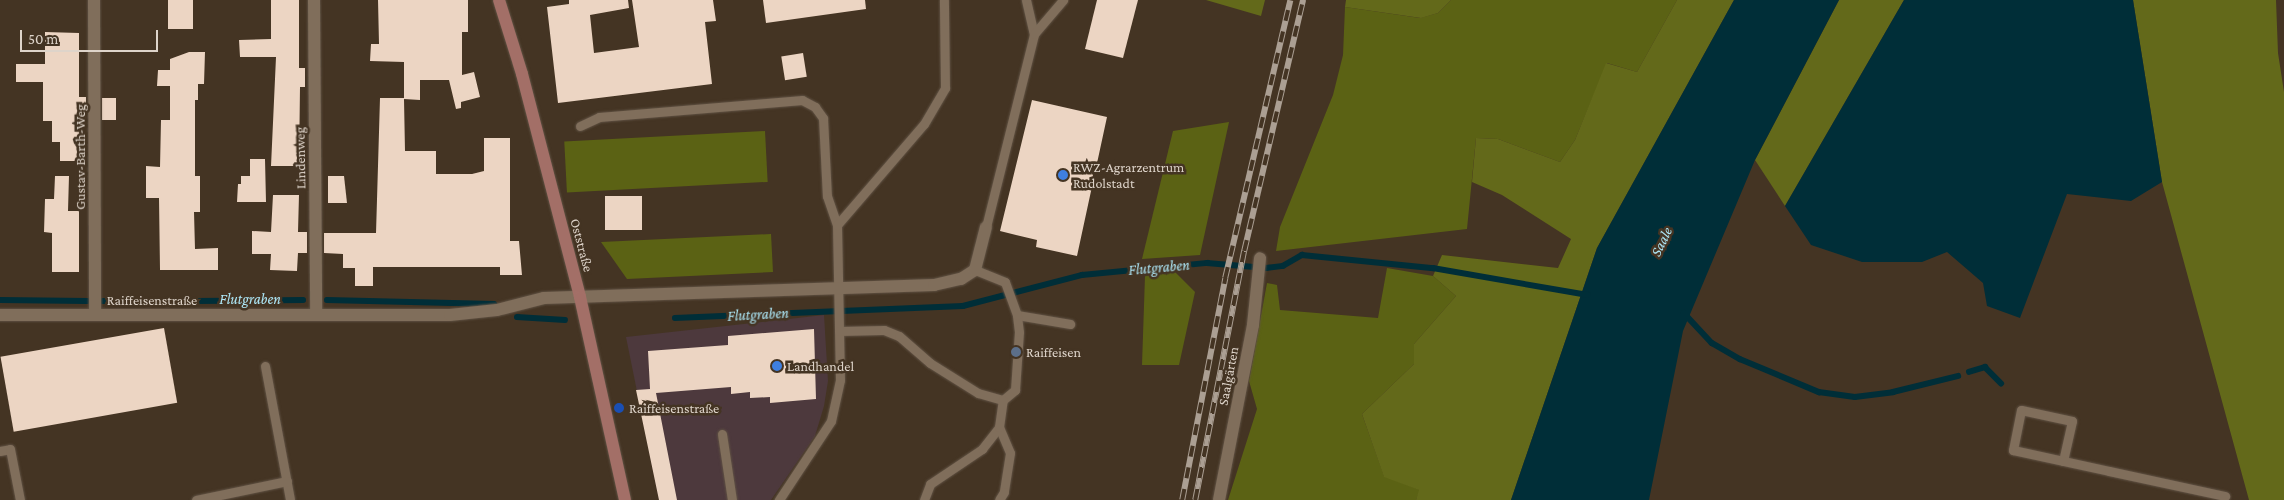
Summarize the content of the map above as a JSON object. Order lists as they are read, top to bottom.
{
  "streets": {
    "street": [
      "Gustav-Barth-Weg",
      "Lindenweg",
      "Oststraße",
      "Raiffeisenstraße",
      "Saalgärten"
    ]
  },
  "crossings": [
    ["Gustav-Barth-Weg", "Raiffeisenstraße"],
    ["Lindenweg", "Raiffeisenstraße"],
    ["Oststraße", "Raiffeisenstraße"]
  ],
  "water": ["Saale", "Flutgraben"],
  "places": [
    "RWZ-Agrarzentrum Rudolstadt",
    "Raiffeisen",
    "Landhandel",
    "Raiffeisenstraße"
  ],
  "scale_bar": "50 m"
}
